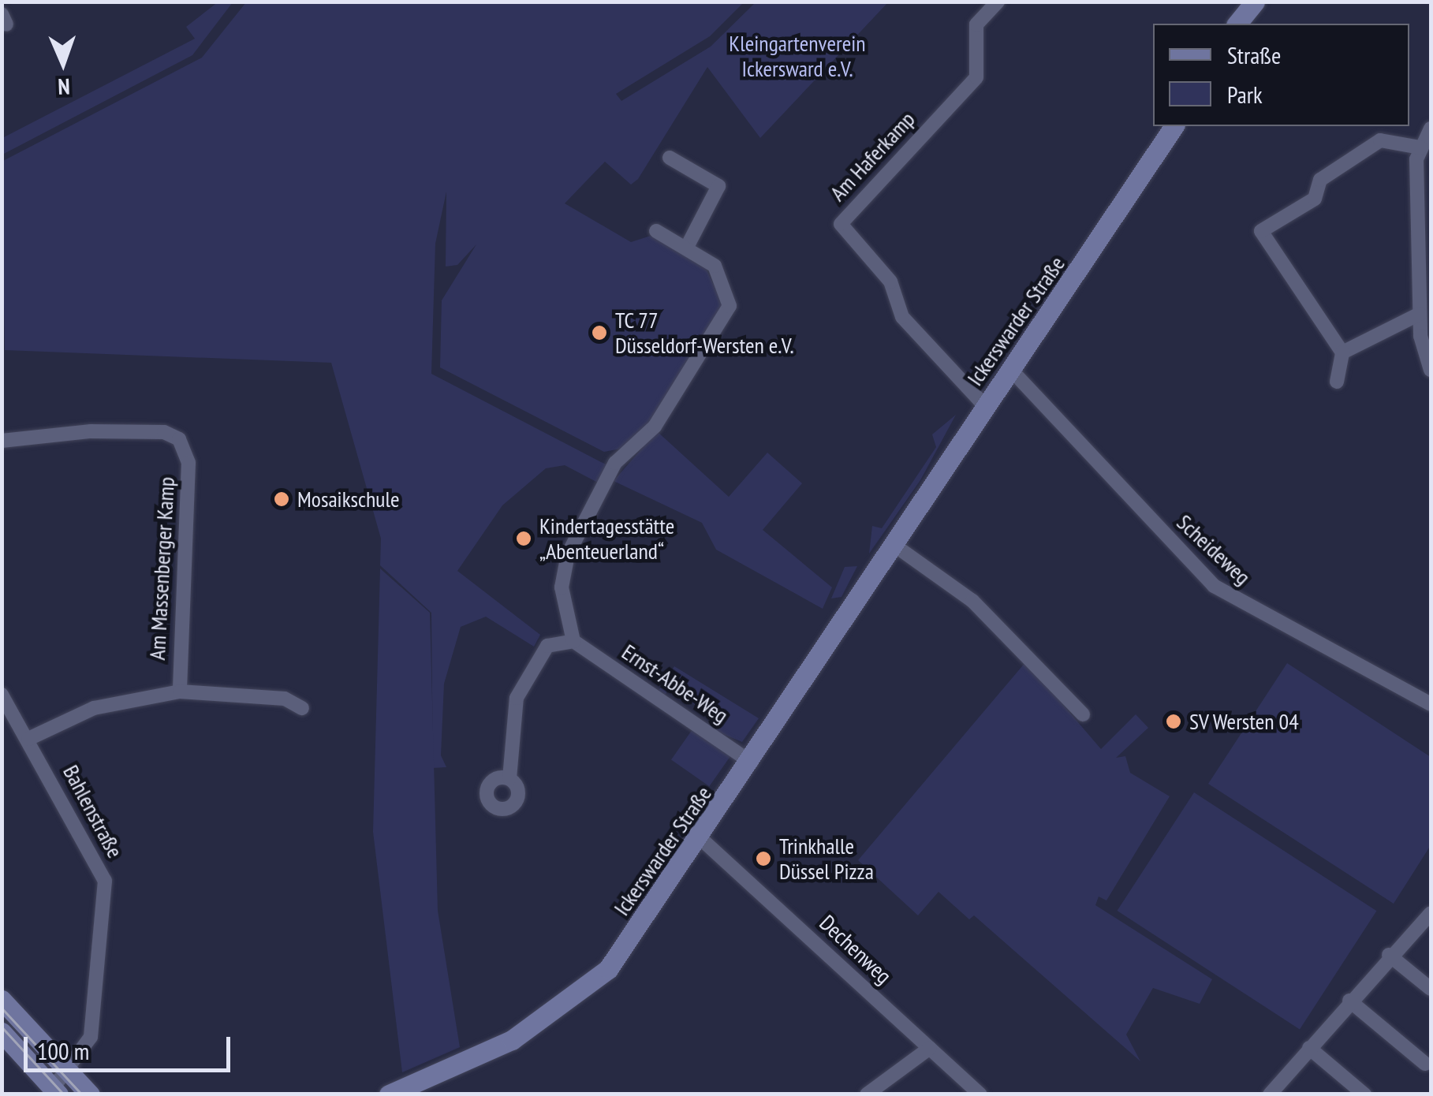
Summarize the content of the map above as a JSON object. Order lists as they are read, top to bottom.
{
  "streets": {
    "main road": ["Ickerswarder Straße"],
    "street": [
      "Am Haferkamp",
      "Scheideweg",
      "Am Massenberger Kamp",
      "Ernst-Abbe-Weg",
      "Bahlenstraße",
      "Dechenweg"
    ]
  },
  "crossings": [
    ["Am Haferkamp", "Ickerswarder Straße"],
    ["Ickerswarder Straße", "Scheideweg"],
    ["Ickerswarder Straße", "Ernst-Abbe-Weg"],
    ["Ickerswarder Straße", "Dechenweg"],
    ["Am Massenberger Kamp", "Bahlenstraße"]
  ],
  "parks": ["Kleingartenverein Ickersward e.V."],
  "places": [
    "TC 77 Düsseldorf-Wersten e.V.",
    "Mosaikschule",
    "Kindertagesstätte „Abenteuerland“",
    "SV Wersten 04",
    "Trinkhalle Düssel Pizza"
  ],
  "legend": ["Straße", "Park"],
  "scale_bar": "100 m",
  "north": "bottom"
}
